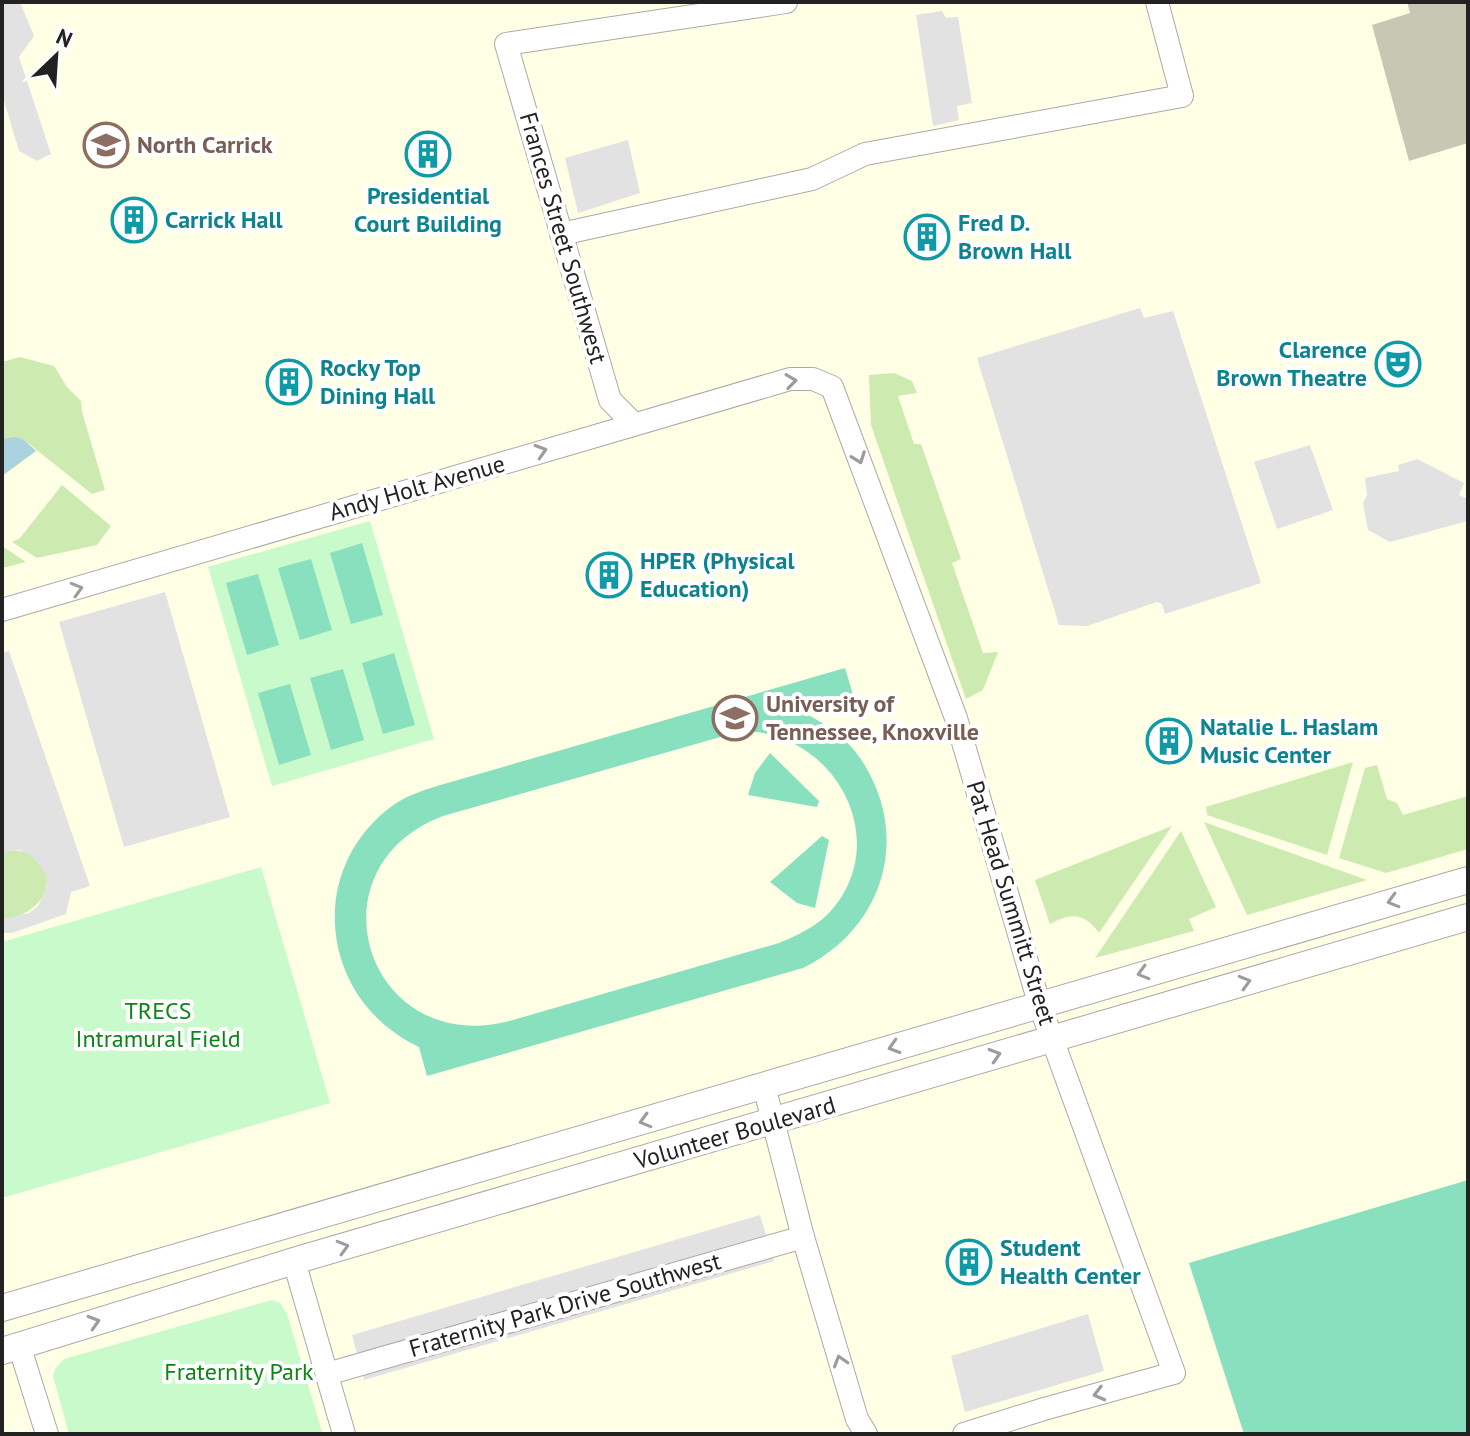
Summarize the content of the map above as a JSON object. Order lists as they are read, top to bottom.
{
  "streets": {
    "street": [
      "Frances Street Southwest",
      "Andy Holt Avenue",
      "Pat Head Summitt Street",
      "Volunteer Boulevard",
      "Fraternity Park Drive Southwest"
    ]
  },
  "crossings": [
    ["Frances Street Southwest", "Andy Holt Avenue"],
    ["Andy Holt Avenue", "Pat Head Summitt Street"],
    ["Pat Head Summitt Street", "Volunteer Boulevard"]
  ],
  "one_way": ["Andy Holt Avenue", "Pat Head Summitt Street"],
  "parks": ["TRECS Intramural Field", "Fraternity Park"],
  "places": {
    "school or university": ["North Carrick", "University of Tennessee, Knoxville"],
    "building": [
      "Presidential Court Building",
      "Carrick Hall",
      "Fred D. Brown Hall",
      "Rocky Top Dining Hall",
      "HPER (Physical Education)",
      "Natalie L. Haslam Music Center",
      "Student Health Center"
    ],
    "theatre": ["Clarence Brown Theatre"]
  },
  "north": "top right"
}
